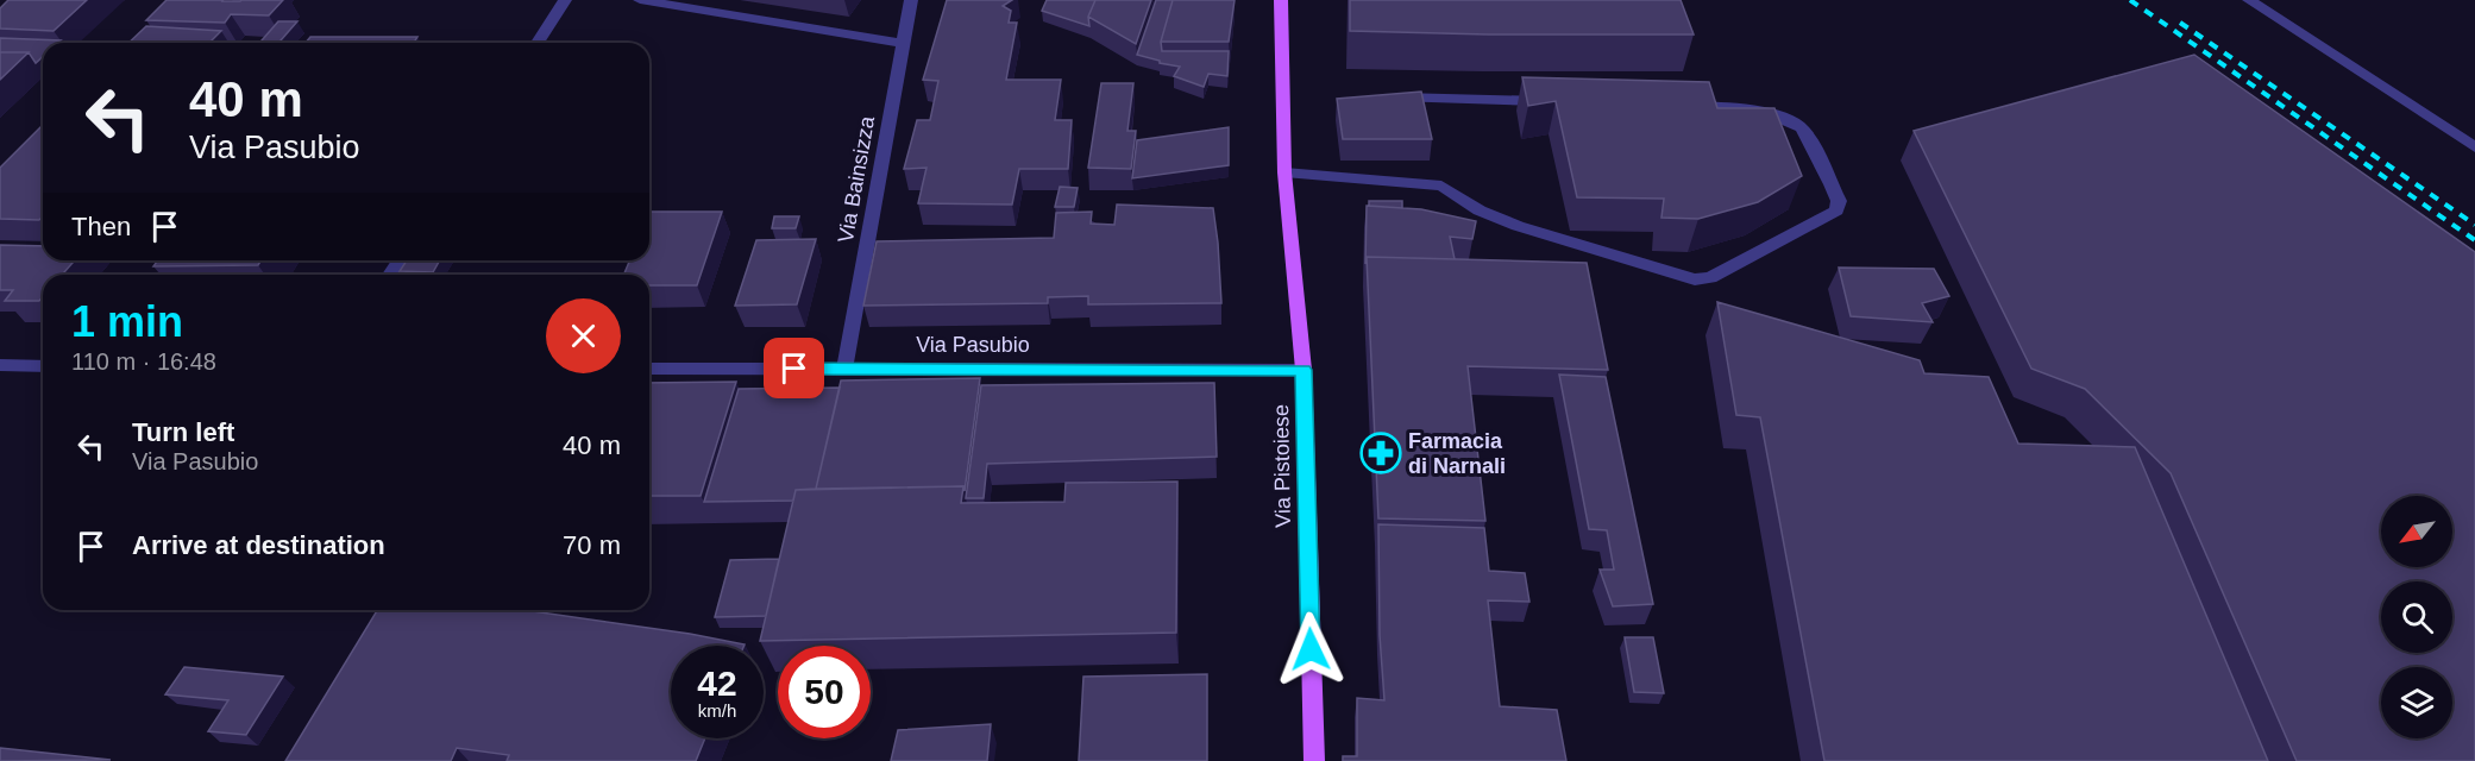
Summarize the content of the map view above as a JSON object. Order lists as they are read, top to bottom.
{
  "streets": {
    "main road": ["Via Pistoiese"],
    "street": ["Via Bainsizza", "Via Pasubio"]
  },
  "crossings": [
    ["Via Bainsizza", "Via Pasubio"],
    ["Via Pasubio", "Via Pistoiese"]
  ],
  "places": {
    "pharmacy": ["Farmacia di Narnali"]
  },
  "north": "bottom left",
  "page": {
    "turn": ["40 m", "Via Pasubio"],
    "then": "Then",
    "heading": ["1 min", "110 m · 16:48"],
    "list": [
      {
        "name": "Turn left",
        "note": "Via Pasubio",
        "value": "40 m"
      },
      {
        "name": "Arrive at destination",
        "value": "70 m"
      }
    ],
    "speed": "42 km/h",
    "limit": "50"
  }
}
